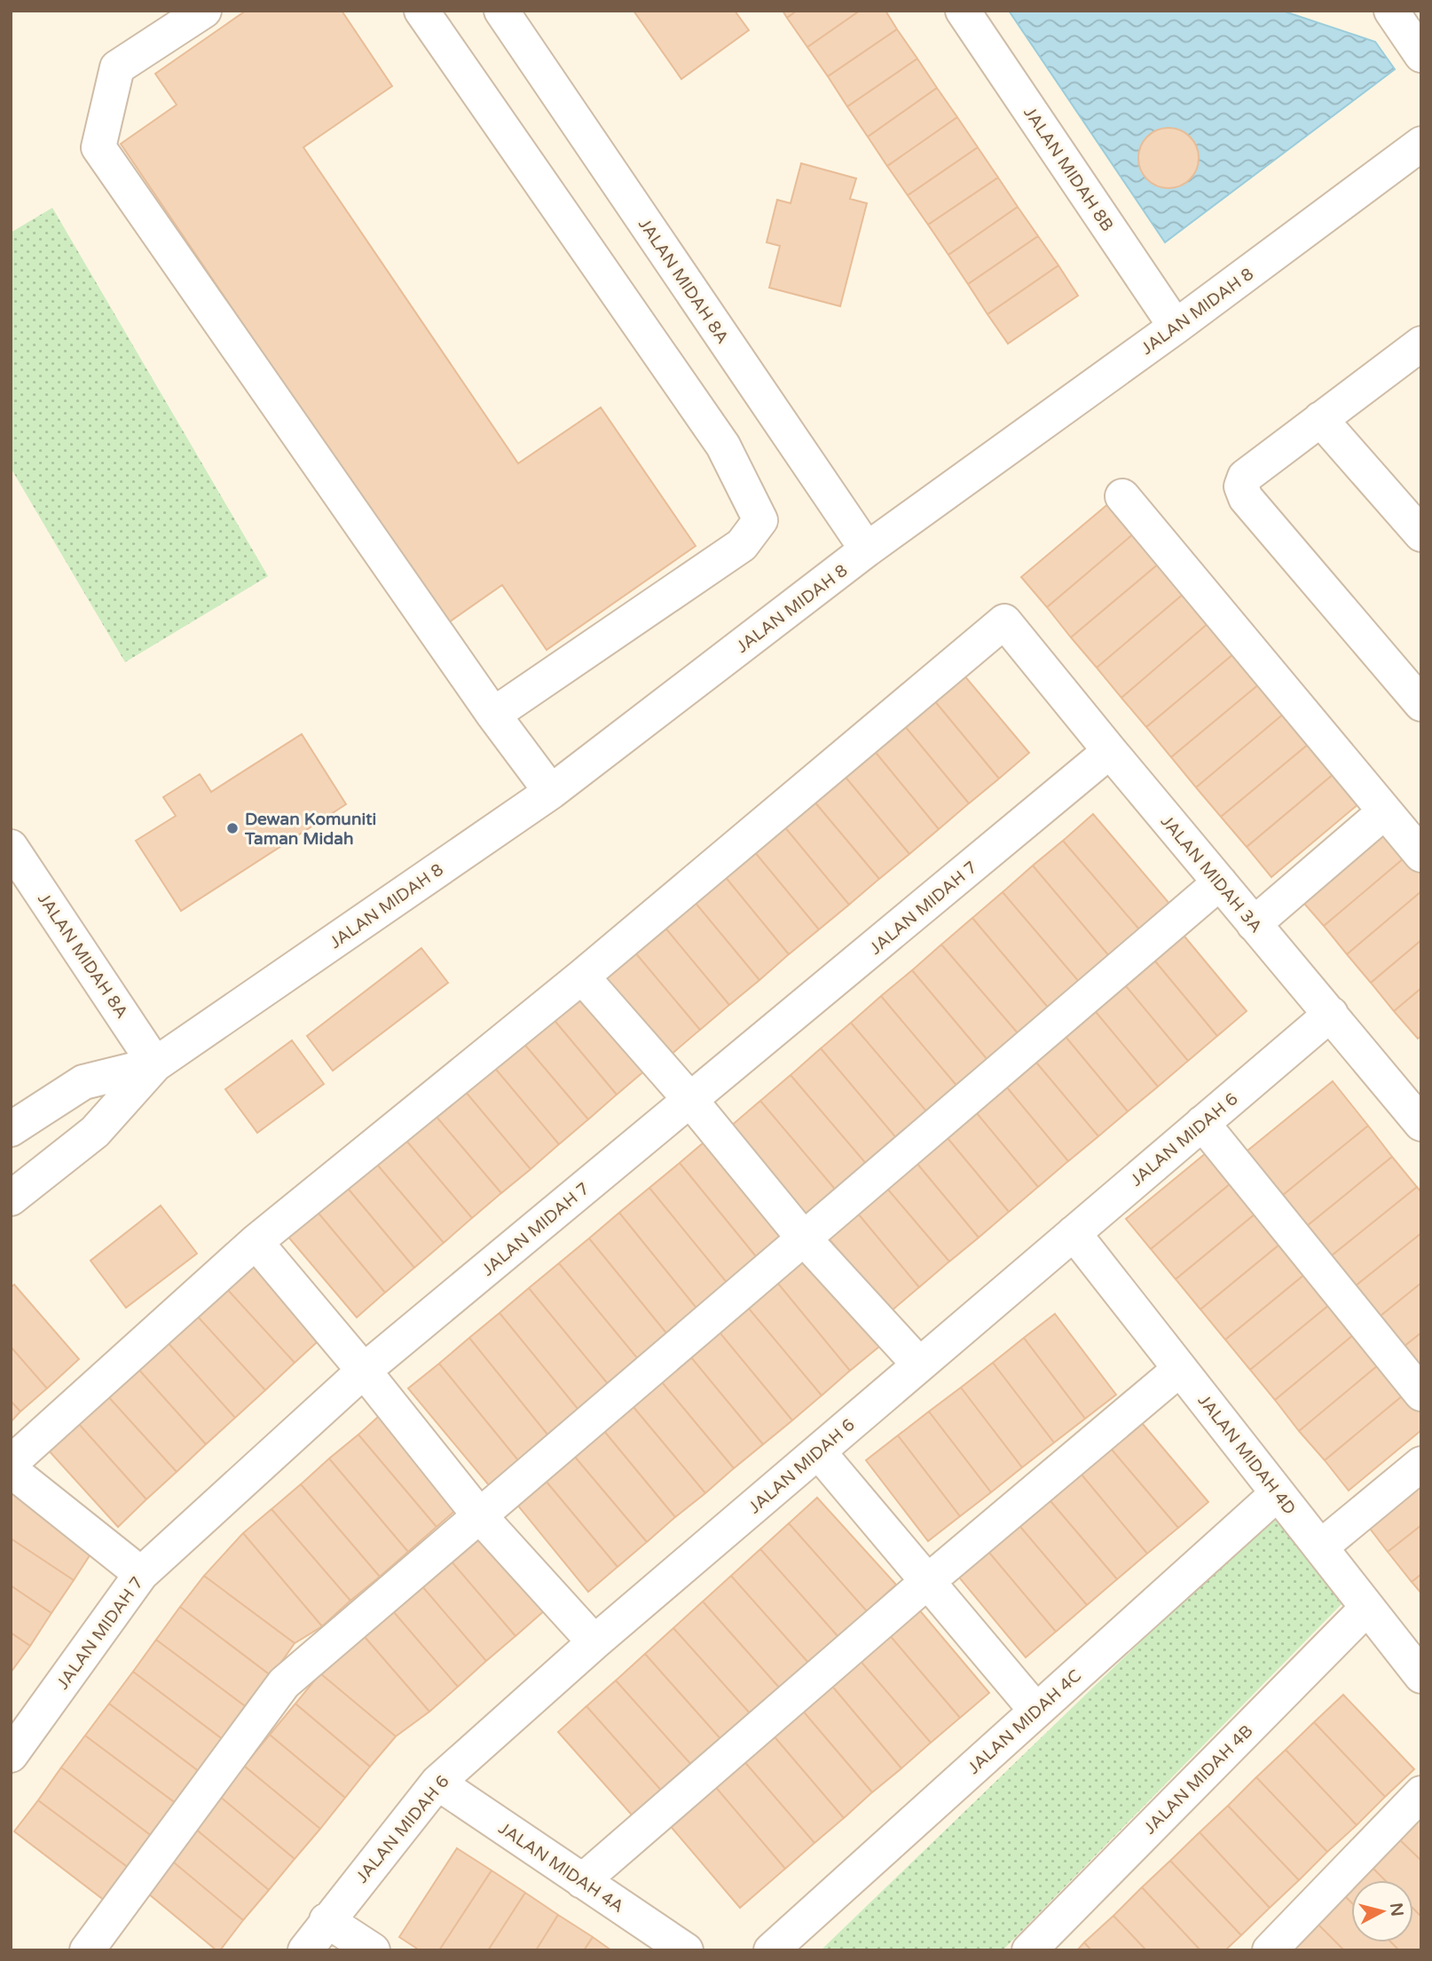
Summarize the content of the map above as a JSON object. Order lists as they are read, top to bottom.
{
  "streets": {
    "street": [
      "JALAN MIDAH 8B",
      "JALAN MIDAH 8A",
      "JALAN MIDAH 8",
      "JALAN MIDAH 3A",
      "JALAN MIDAH 7",
      "JALAN MIDAH 6",
      "JALAN MIDAH 4D",
      "JALAN MIDAH 4C",
      "JALAN MIDAH 4B",
      "JALAN MIDAH 4A"
    ]
  },
  "crossings": [
    ["JALAN MIDAH 8B", "JALAN MIDAH 8"],
    ["JALAN MIDAH 8A", "JALAN MIDAH 8"],
    ["JALAN MIDAH 3A", "JALAN MIDAH 7"],
    ["JALAN MIDAH 3A", "JALAN MIDAH 6"],
    ["JALAN MIDAH 6", "JALAN MIDAH 4D"],
    ["JALAN MIDAH 6", "JALAN MIDAH 4A"],
    ["JALAN MIDAH 4D", "JALAN MIDAH 4C"],
    ["JALAN MIDAH 4D", "JALAN MIDAH 4B"]
  ],
  "places": ["Dewan Komuniti Taman Midah"],
  "north": "right"
}
